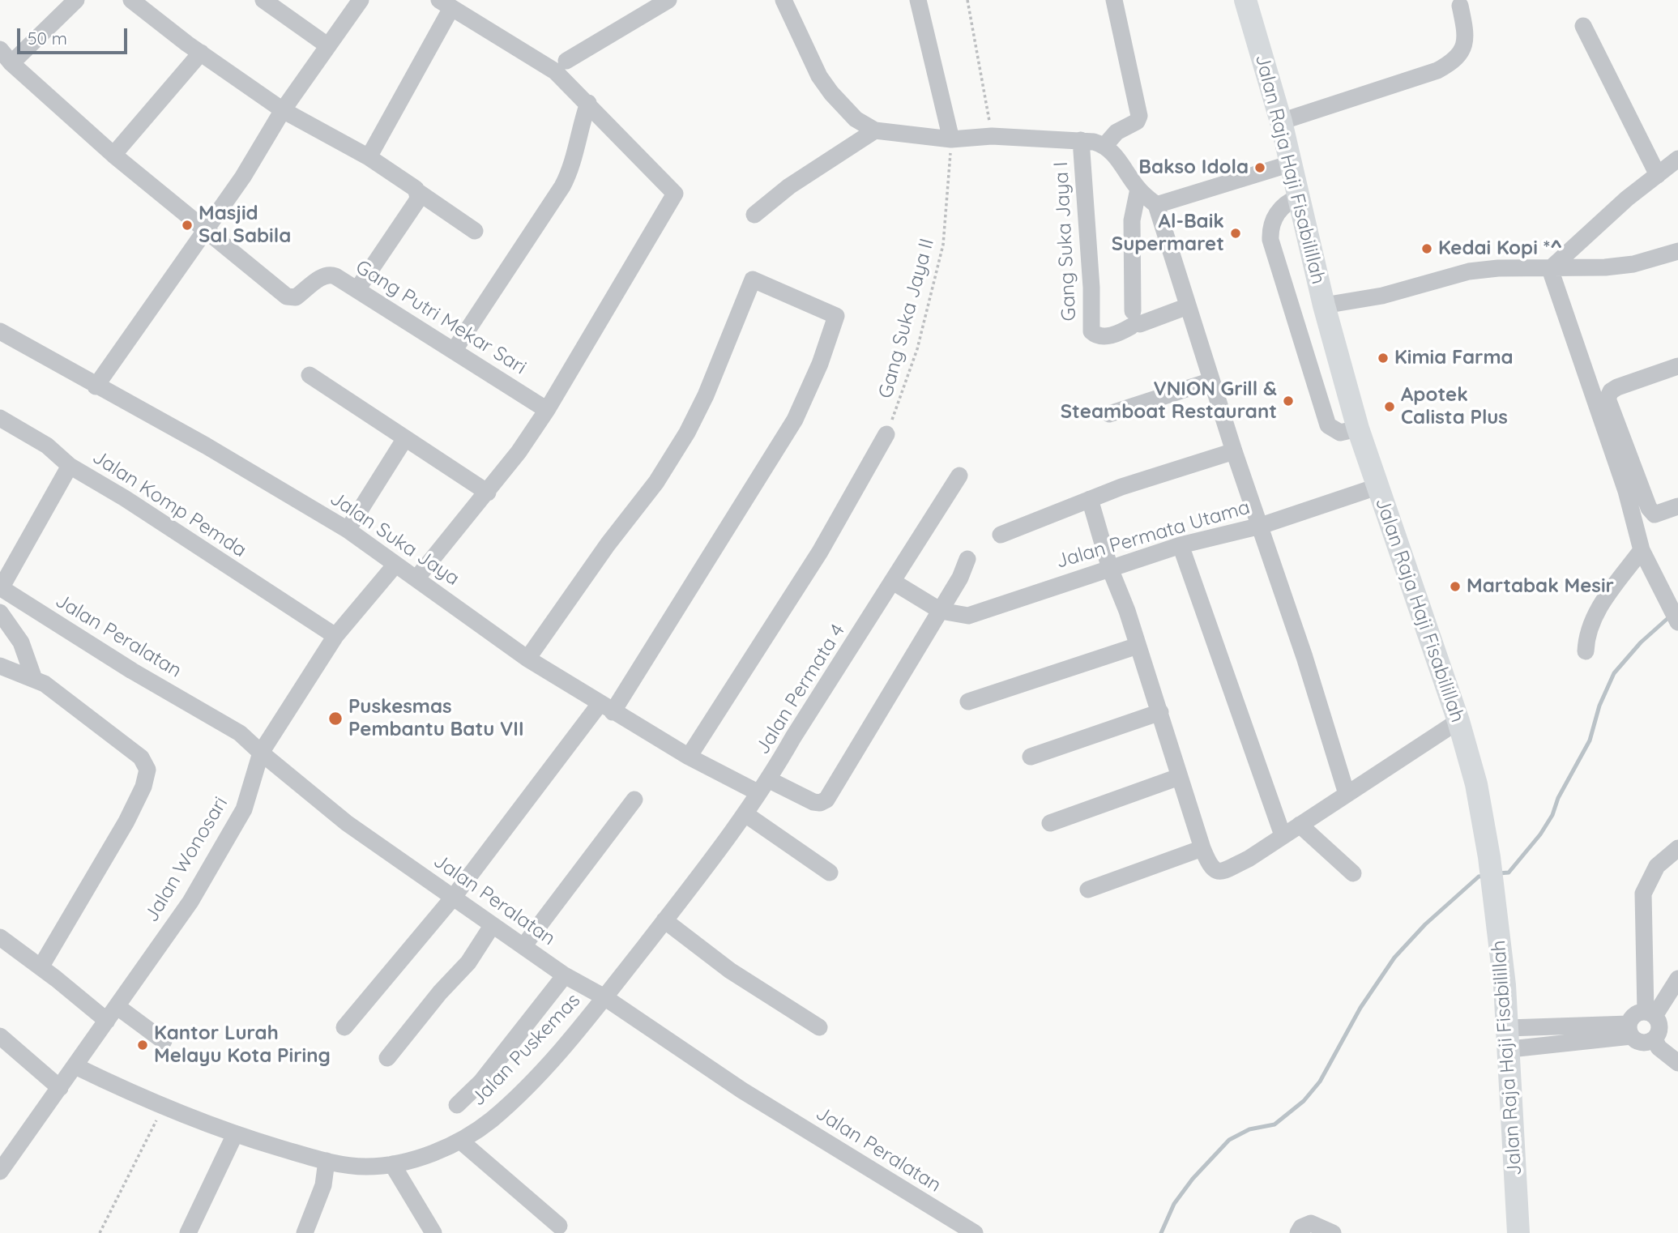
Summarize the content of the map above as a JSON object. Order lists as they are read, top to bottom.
{
  "streets": {
    "main road": ["Jalan Raja Haji Fisabilillah"],
    "street": [
      "Gang Suka Jaya I",
      "Gang Putri Mekar Sari",
      "Jalan Komp Pemda",
      "Jalan Permata Utama",
      "Jalan Suka Jaya",
      "Jalan Peralatan",
      "Jalan Permata 4",
      "Jalan Wonosari",
      "Jalan Puskemas"
    ],
    "path": ["Gang Suka Jaya II"]
  },
  "crossings": [
    ["Jalan Raja Haji Fisabilillah", "Jalan Permata Utama"],
    ["Jalan Komp Pemda", "Jalan Peralatan"],
    ["Jalan Komp Pemda", "Jalan Wonosari"],
    ["Jalan Permata Utama", "Jalan Permata 4"],
    ["Jalan Suka Jaya", "Jalan Permata 4"],
    ["Jalan Suka Jaya", "Jalan Wonosari"],
    ["Jalan Suka Jaya", "Jalan Puskemas"],
    ["Jalan Peralatan", "Jalan Wonosari"],
    ["Jalan Peralatan", "Jalan Puskemas"],
    ["Jalan Permata 4", "Jalan Puskemas"],
    ["Jalan Wonosari", "Jalan Puskemas"]
  ],
  "places": [
    "Bakso Idola",
    "Masjid Sal Sabila",
    "Al-Baik Supermaret",
    "Kedai Kopi *^",
    "Kimia Farma",
    "VNION Grill & Steamboat Restaurant",
    "Apotek Calista Plus",
    "Martabak Mesir",
    "Puskesmas Pembantu Batu VII",
    "Kantor Lurah Melayu Kota Piring"
  ],
  "scale_bar": "50 m"
}
